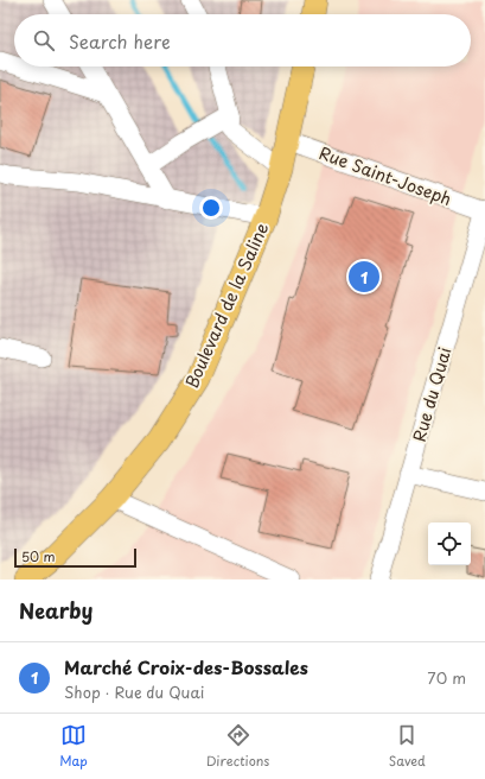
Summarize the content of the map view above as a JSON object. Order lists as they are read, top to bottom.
{
  "streets": {
    "main road": ["Boulevard de la Saline"],
    "street": ["Rue Saint-Joseph", "Rue du Quai"]
  },
  "crossings": [
    ["Rue Saint-Joseph", "Boulevard de la Saline"],
    ["Rue Saint-Joseph", "Rue du Quai"]
  ],
  "scale_bar": "50 m",
  "page": {
    "search": "Search here",
    "pins": "1",
    "scale": "50 m",
    "heading": "Nearby",
    "list": [
      {
        "mark": "1",
        "name": "Marché Croix-des-Bossales",
        "note": "Shop · Rue du Quai",
        "value": "70 m"
      }
    ],
    "nav": ["Map", "Directions", "Saved"]
  }
}
